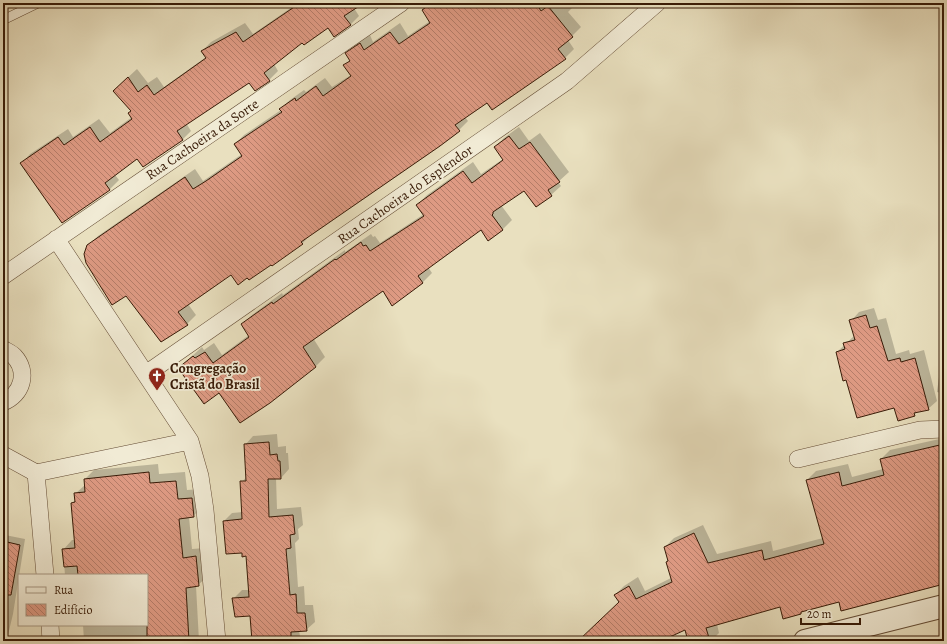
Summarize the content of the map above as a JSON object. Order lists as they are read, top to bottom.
{
  "streets": {
    "street": ["Rua Cachoeira da Sorte", "Rua Cachoeira do Esplendor"]
  },
  "places": {
    "church": ["Congregação Cristã do Brasil"]
  },
  "legend": ["Rua", "Edifício"],
  "scale_bar": "20 m"
}
